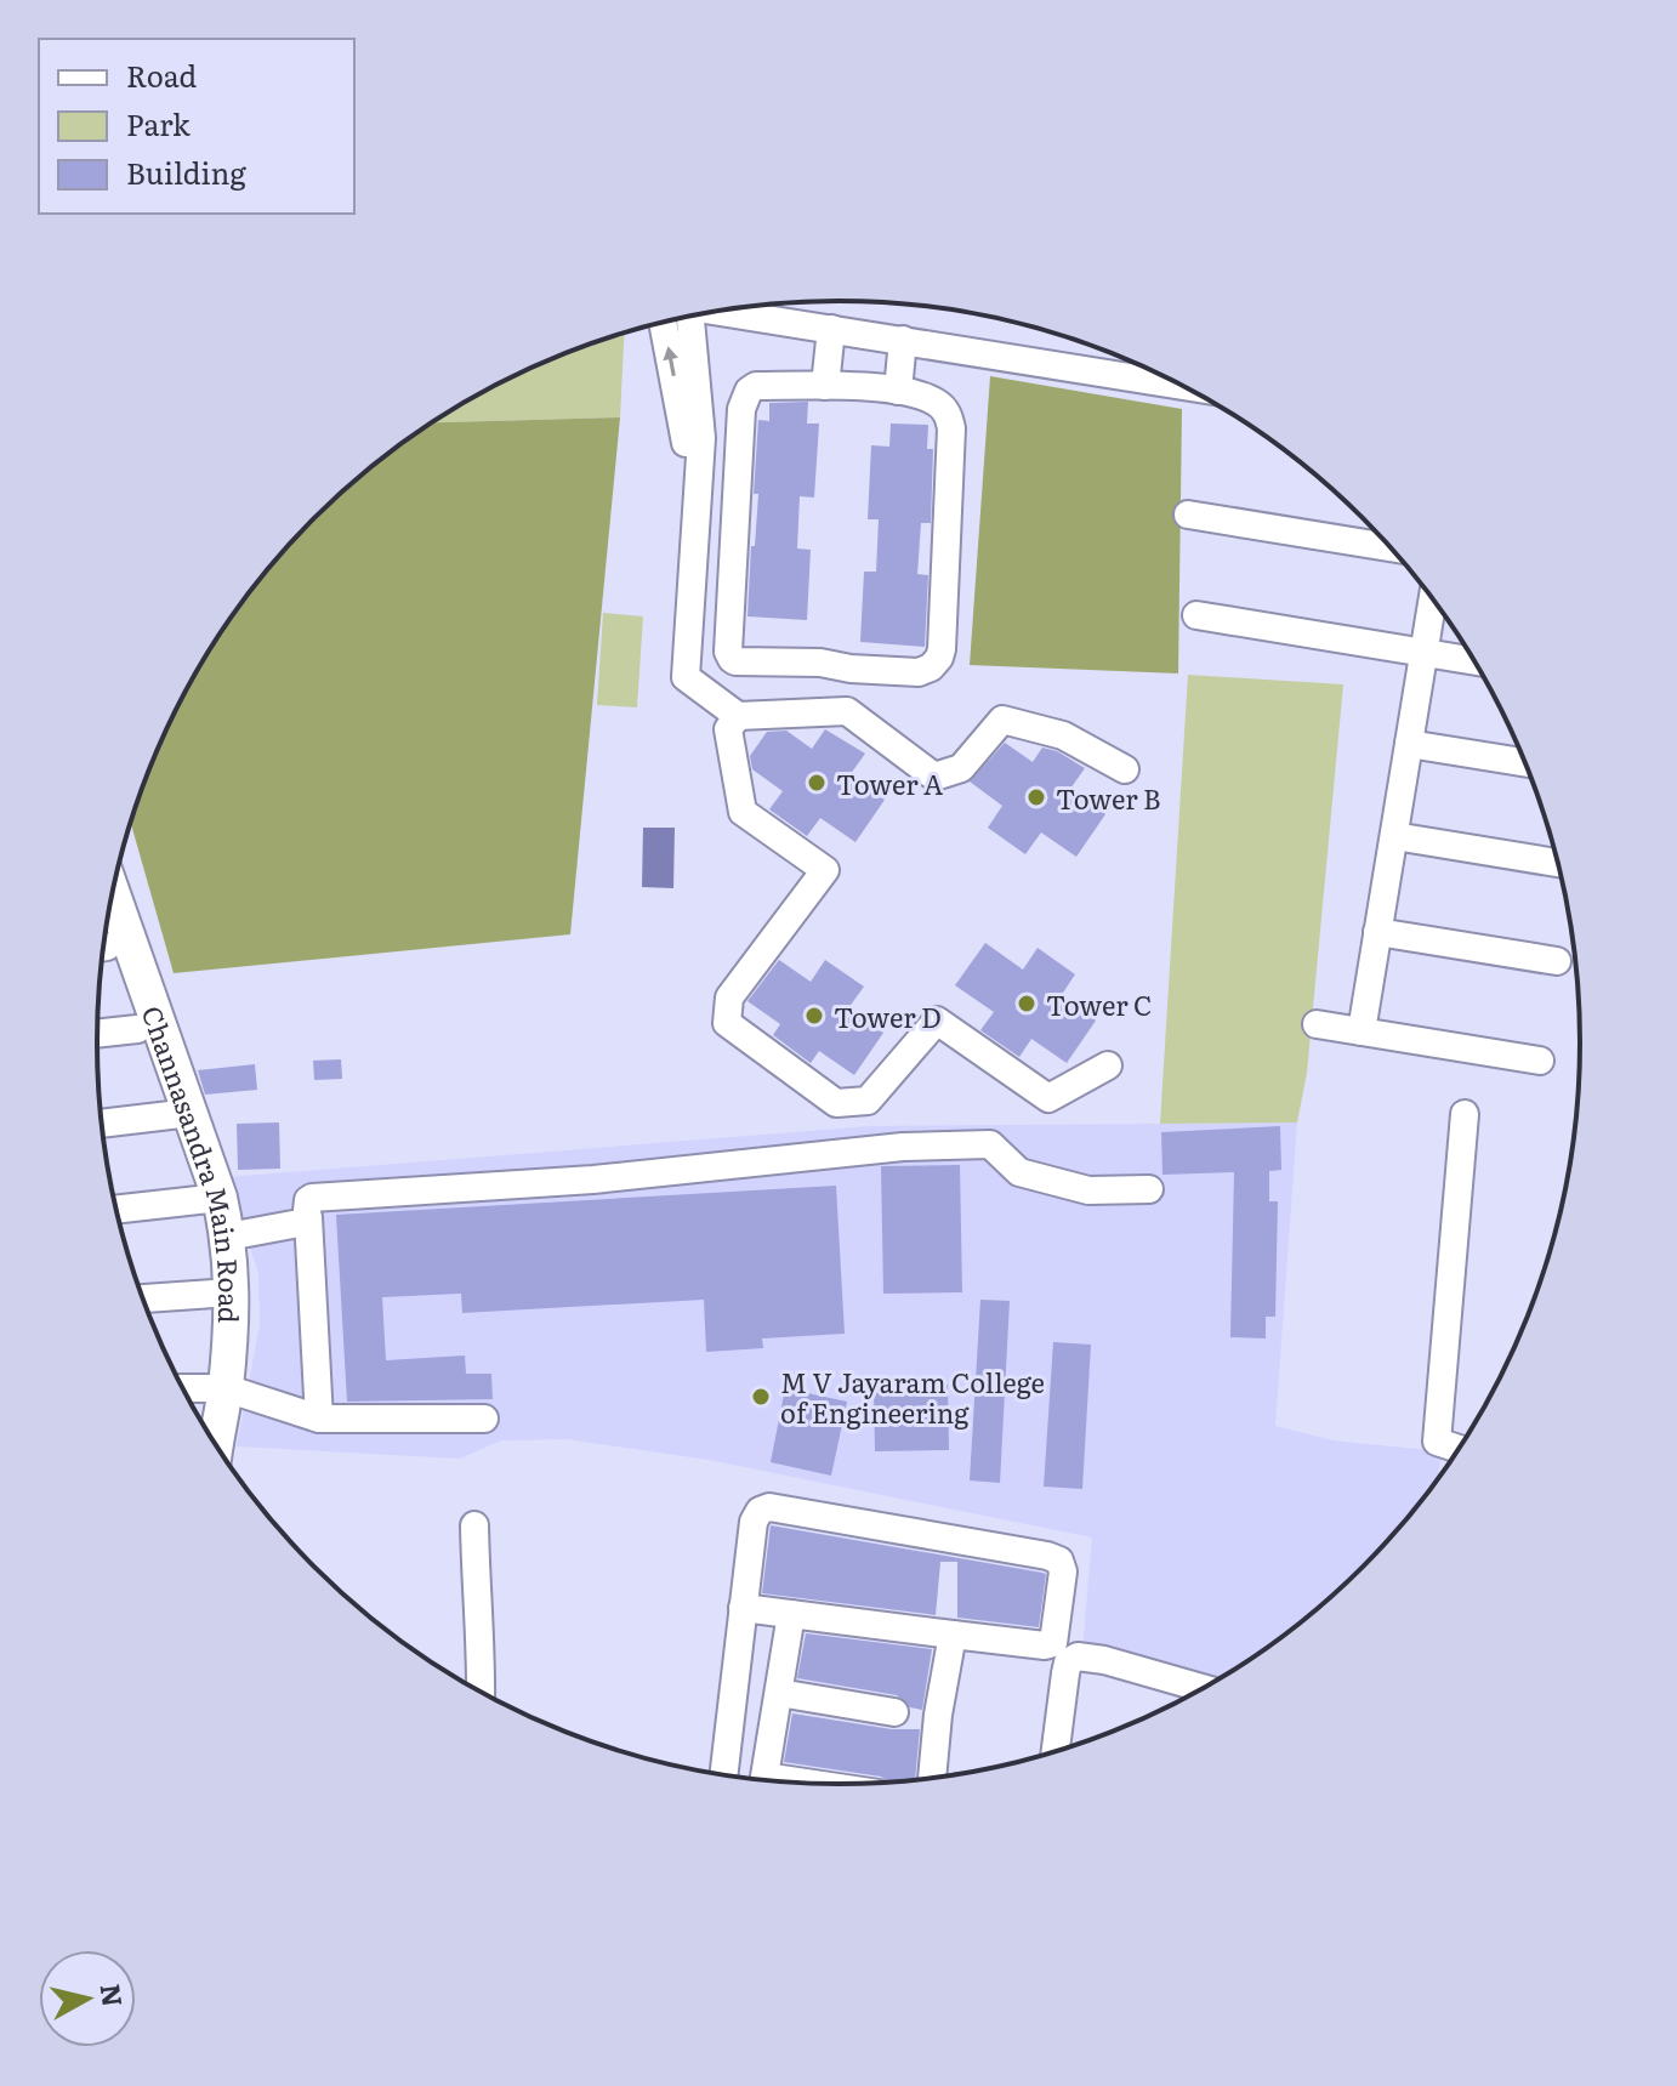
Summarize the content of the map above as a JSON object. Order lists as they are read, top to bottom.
{
  "streets": {
    "main road": ["Channasandra Main Road"]
  },
  "places": [
    "Tower A",
    "Tower B",
    "Tower C",
    "Tower D",
    "M V Jayaram College of Engineering"
  ],
  "legend": ["Road", "Park", "Building"],
  "north": "right"
}
